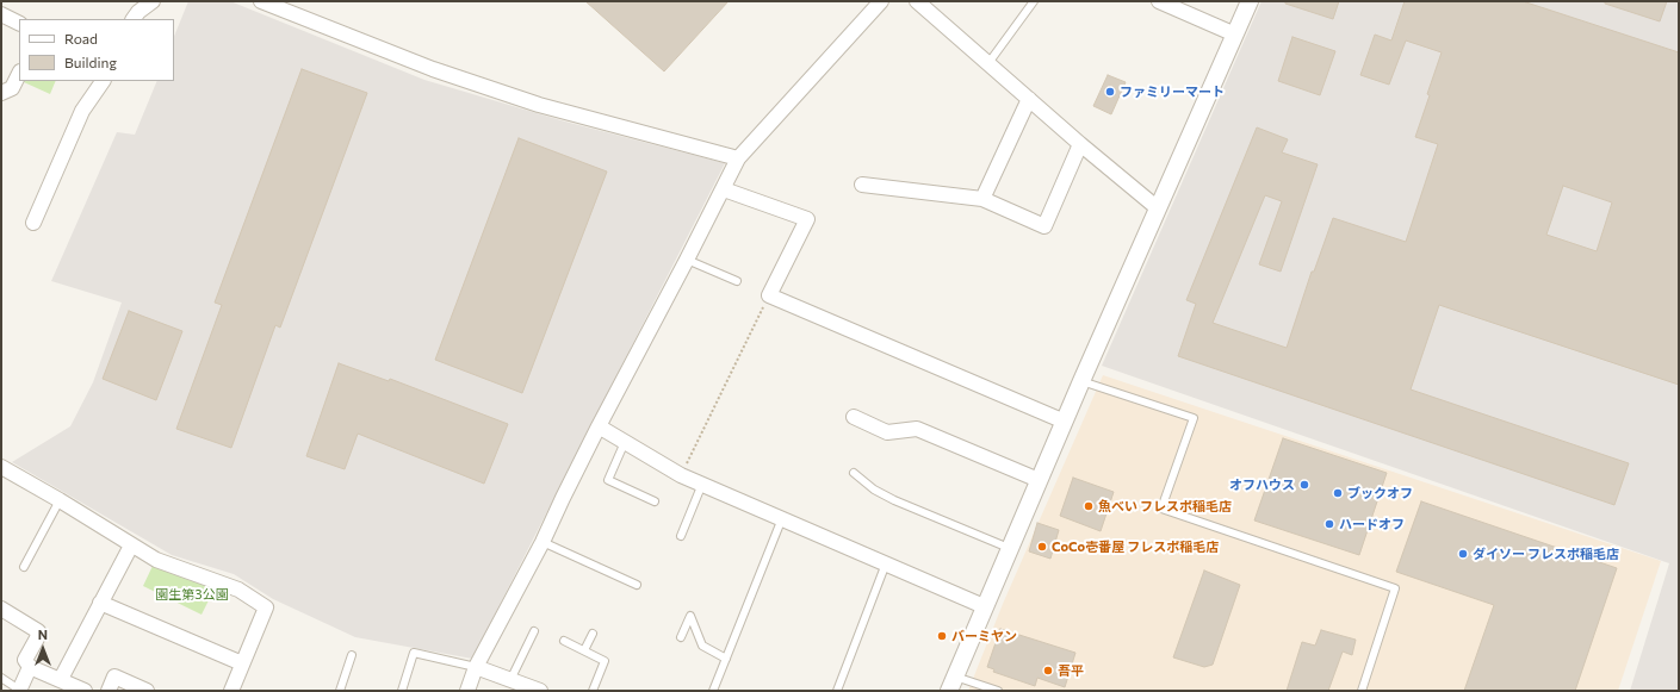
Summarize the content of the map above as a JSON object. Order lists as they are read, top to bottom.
{
  "parks": ["園生第3公園"],
  "places": [
    "ファミリーマート",
    "オフハウス",
    "ブックオフ",
    "魚べい フレスポ稲毛店",
    "ハードオフ",
    "CoCo壱番屋 フレスポ稲毛店",
    "ダイソー フレスポ稲毛店",
    "バーミヤン",
    "吾平"
  ],
  "legend": ["Road", "Building"],
  "north": "top"
}
